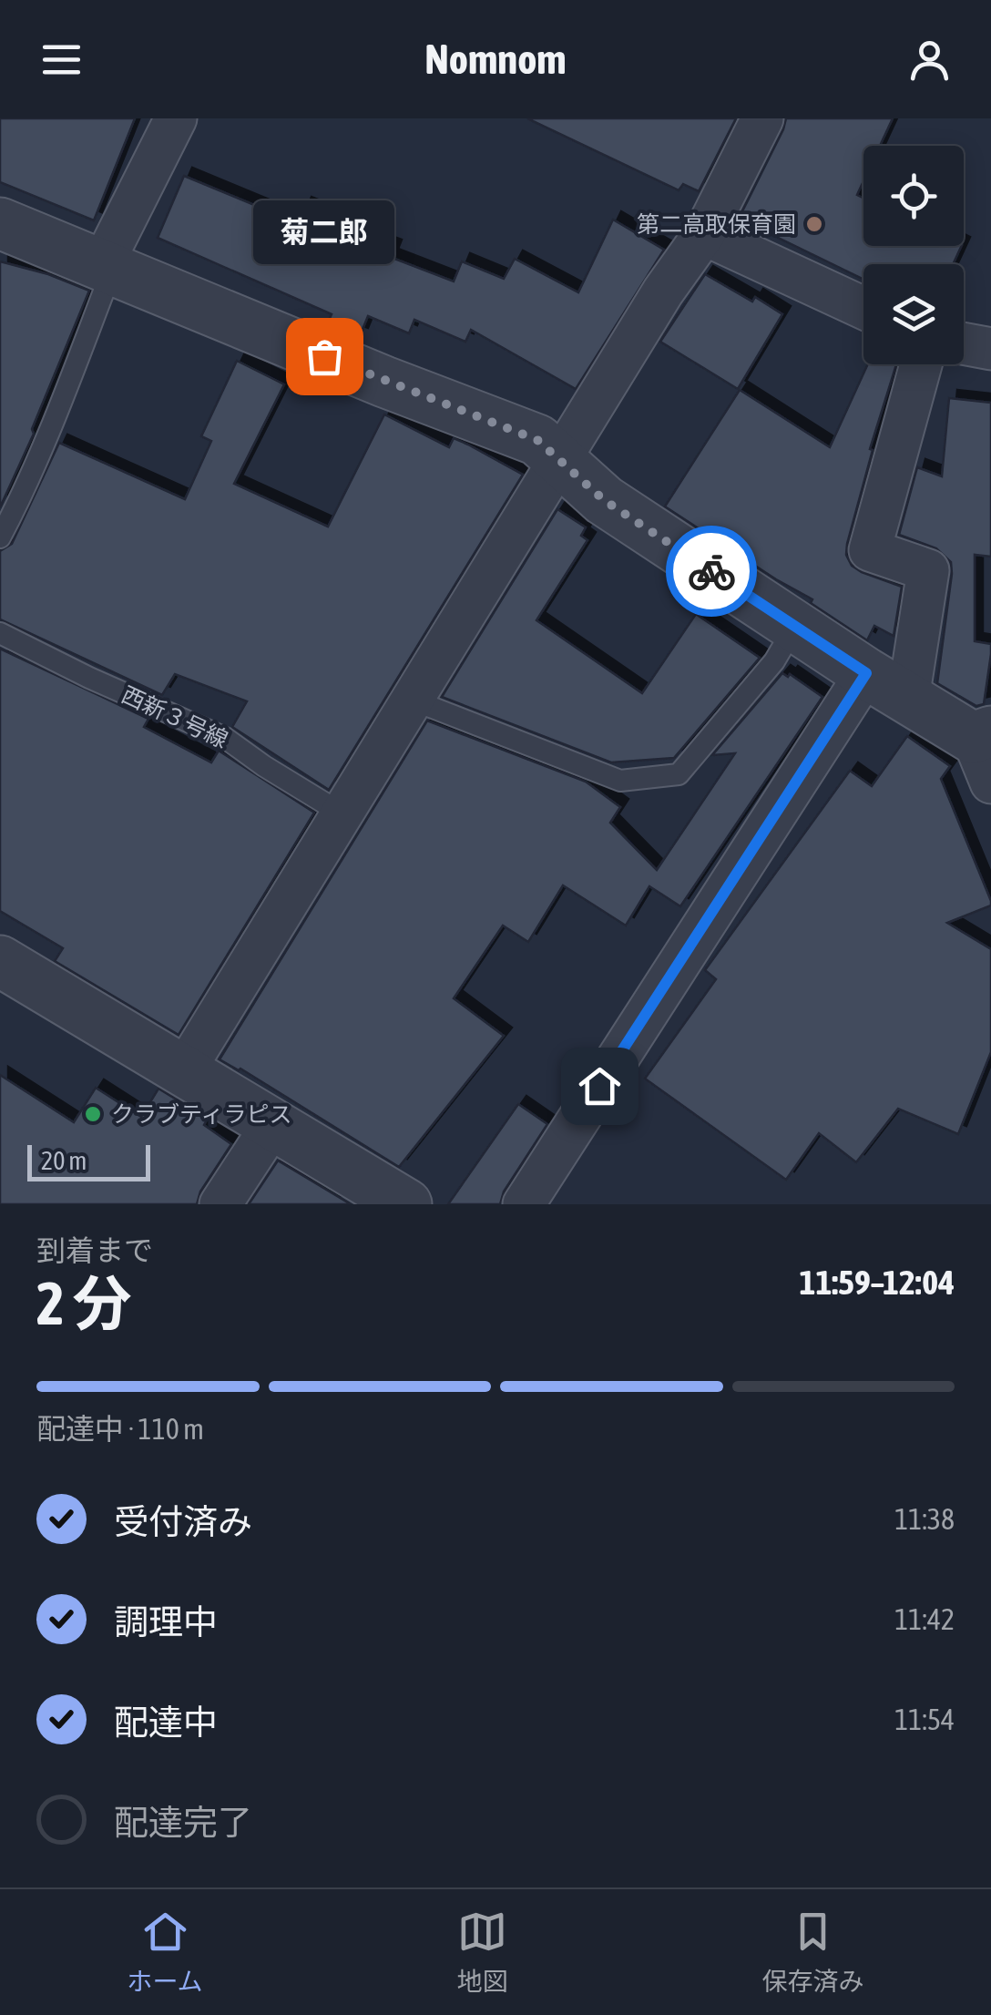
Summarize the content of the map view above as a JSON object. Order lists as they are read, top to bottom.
{
  "streets": {
    "lane": ["西新３号線"]
  },
  "places": ["第二高取保育園", "菊二郎", "クラブティラピス"],
  "scale_bar": "20 m",
  "page": {
    "header": "Nomnom",
    "bubble": "菊二郎",
    "scale": "20 m",
    "heading": ["2 分", "到着まで", "11:59–12:04"],
    "bar": "配達中 · 110 m",
    "list": [
      ["受付済み", "11:38"],
      ["調理中", "11:42"],
      ["配達中", "11:54"],
      "配達完了"
    ],
    "tabs": ["ホーム", "地図", "保存済み"]
  }
}
